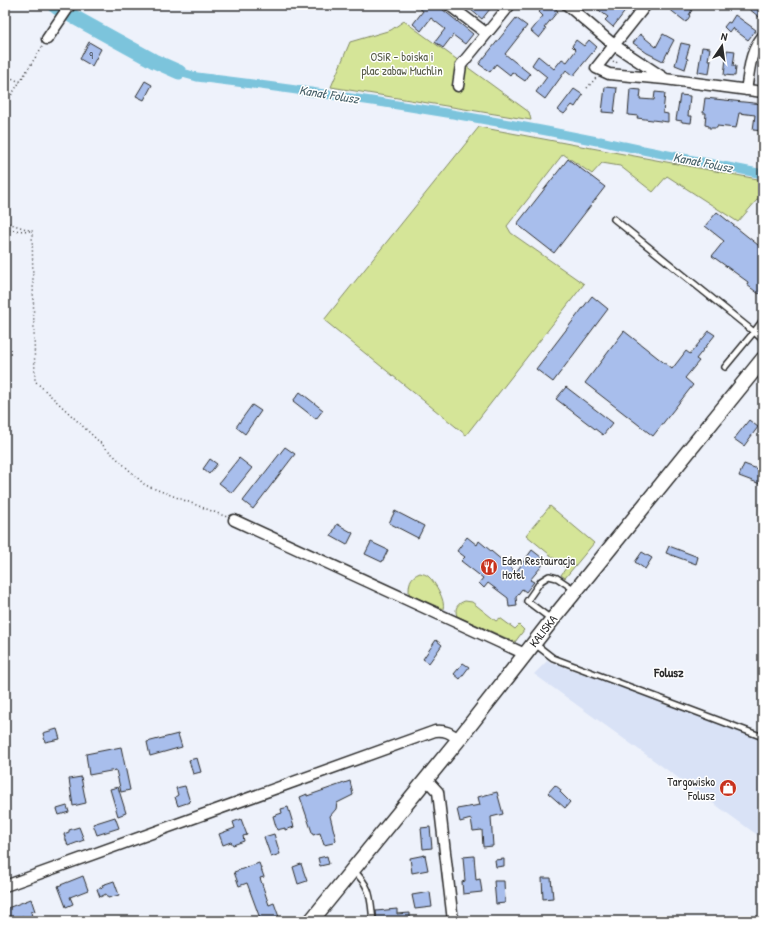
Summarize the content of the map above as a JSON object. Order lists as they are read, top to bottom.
{
  "streets": {
    "main road": ["KALISKA"]
  },
  "districts": ["Folusz"],
  "water": ["Kanał Folusz"],
  "parks": ["OSiR - boiska i plac zabaw Muchlin"],
  "places": {
    "restaurant": ["Eden Restauracja Hotel"],
    "shop": ["Targowisko Folusz"]
  },
  "house_numbers": ["9"],
  "north": "top"
}
